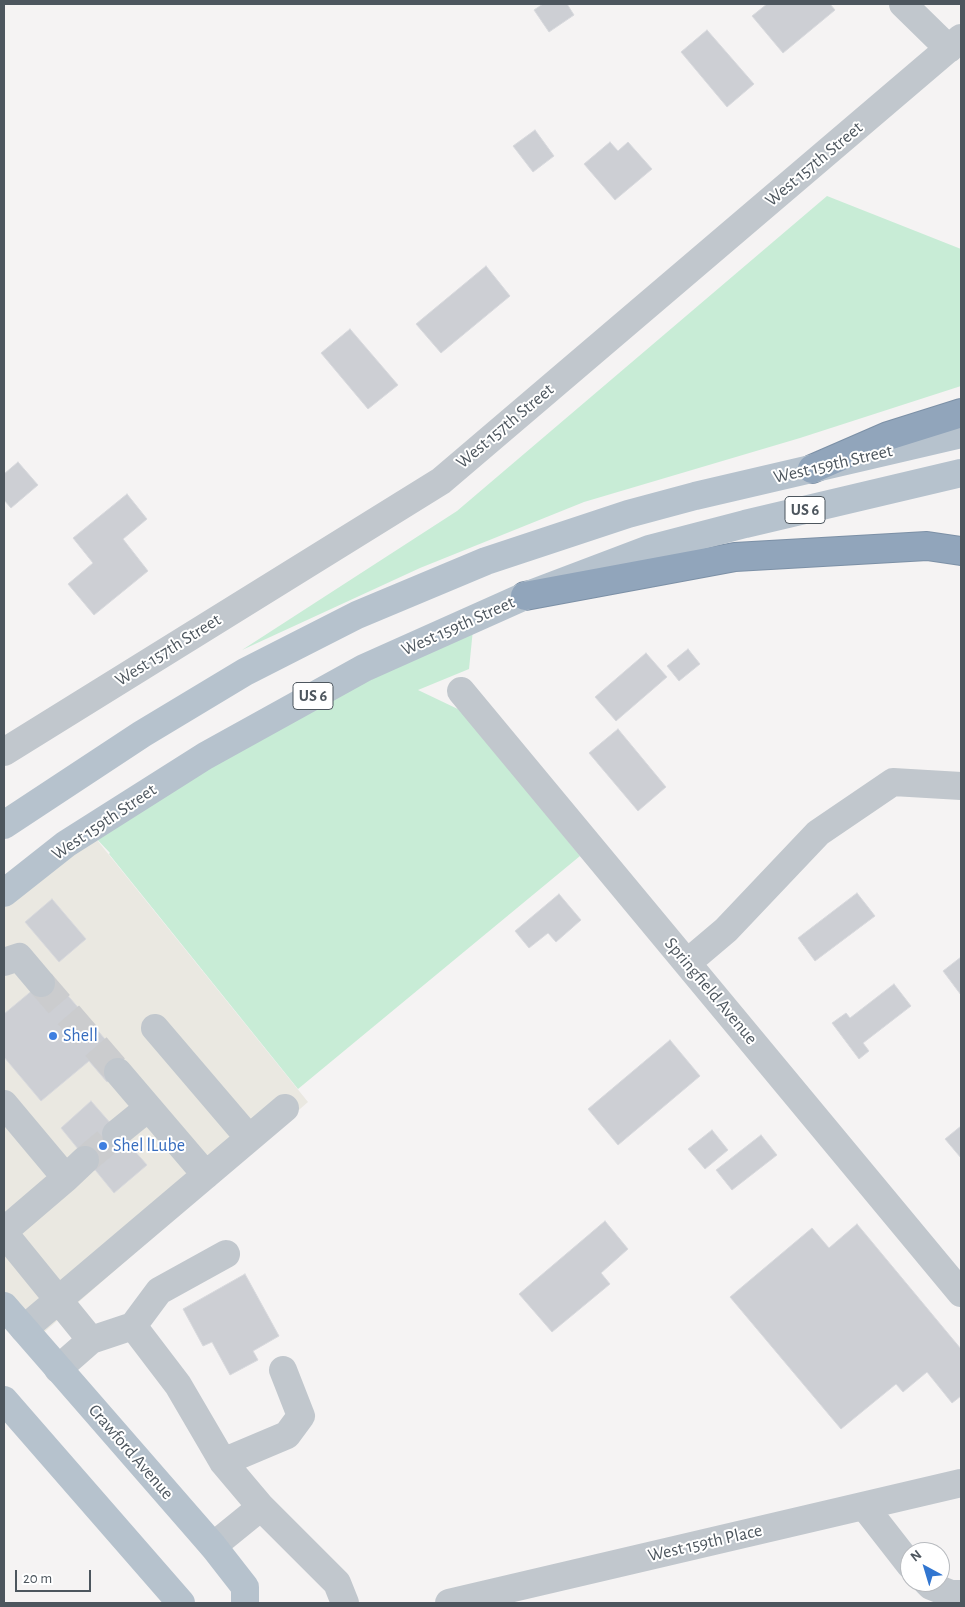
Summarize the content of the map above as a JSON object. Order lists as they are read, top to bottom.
{
  "streets": {
    "main road": ["West 159th Street", "US 6", "Crawford Avenue"],
    "street": ["West 157th Street", "Springfield Avenue", "West 159th Place"]
  },
  "places": ["Shell", "Shel lLube"],
  "scale_bar": "20 m",
  "north": "top left"
}
